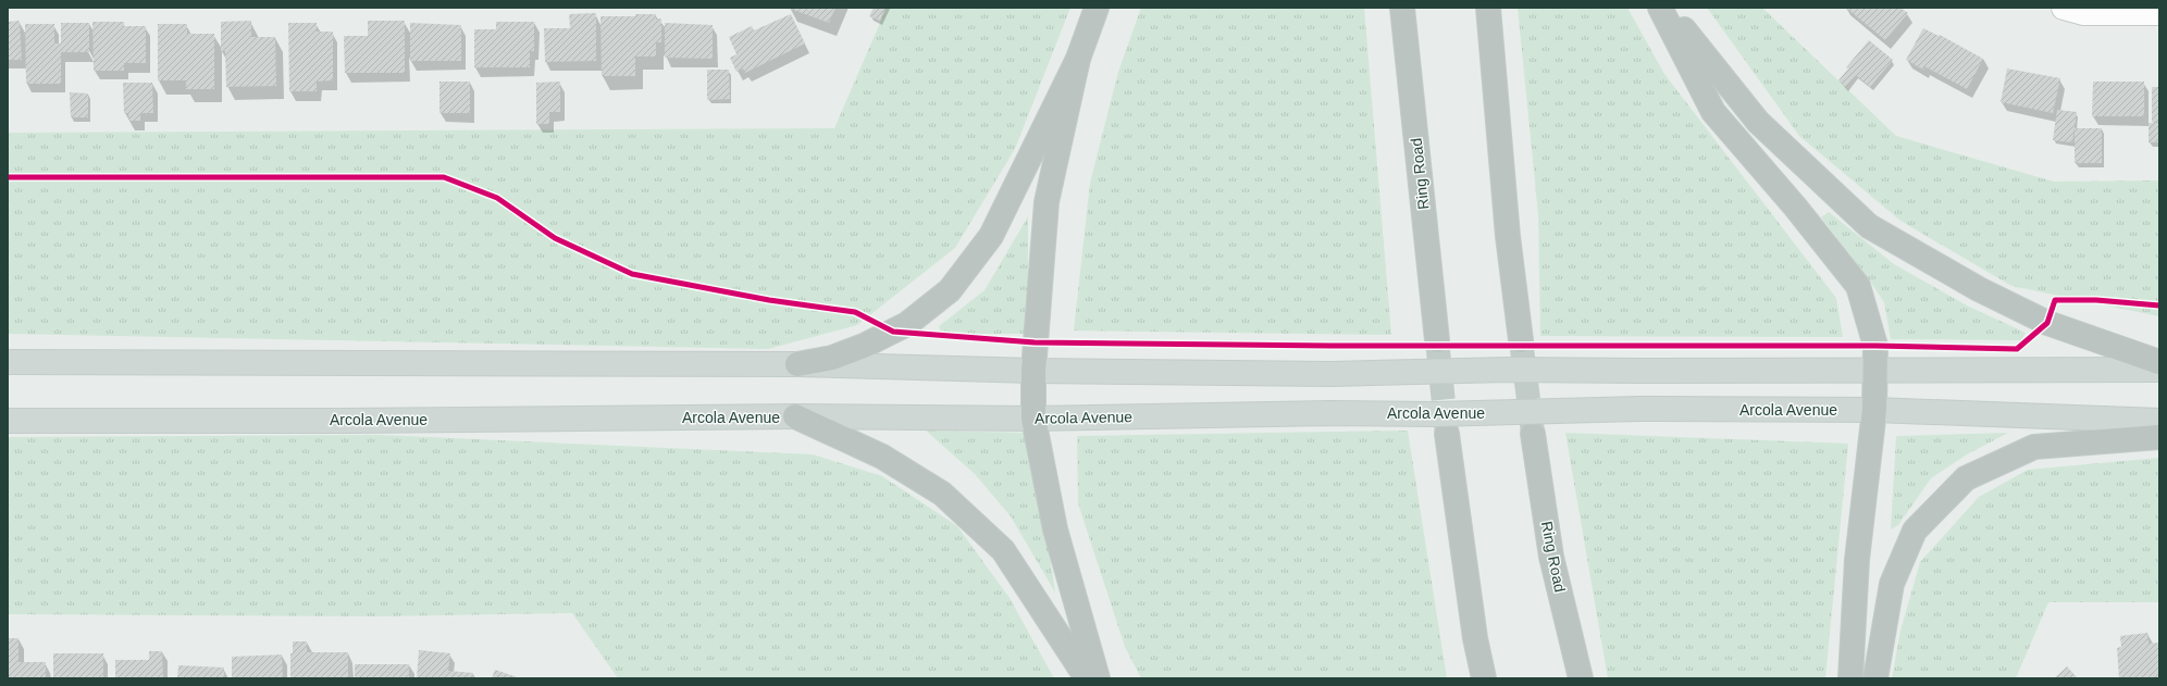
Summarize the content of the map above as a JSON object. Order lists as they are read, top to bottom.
{
  "streets": {
    "highway": ["Ring Road"],
    "main road": ["Arcola Avenue"]
  }
}
